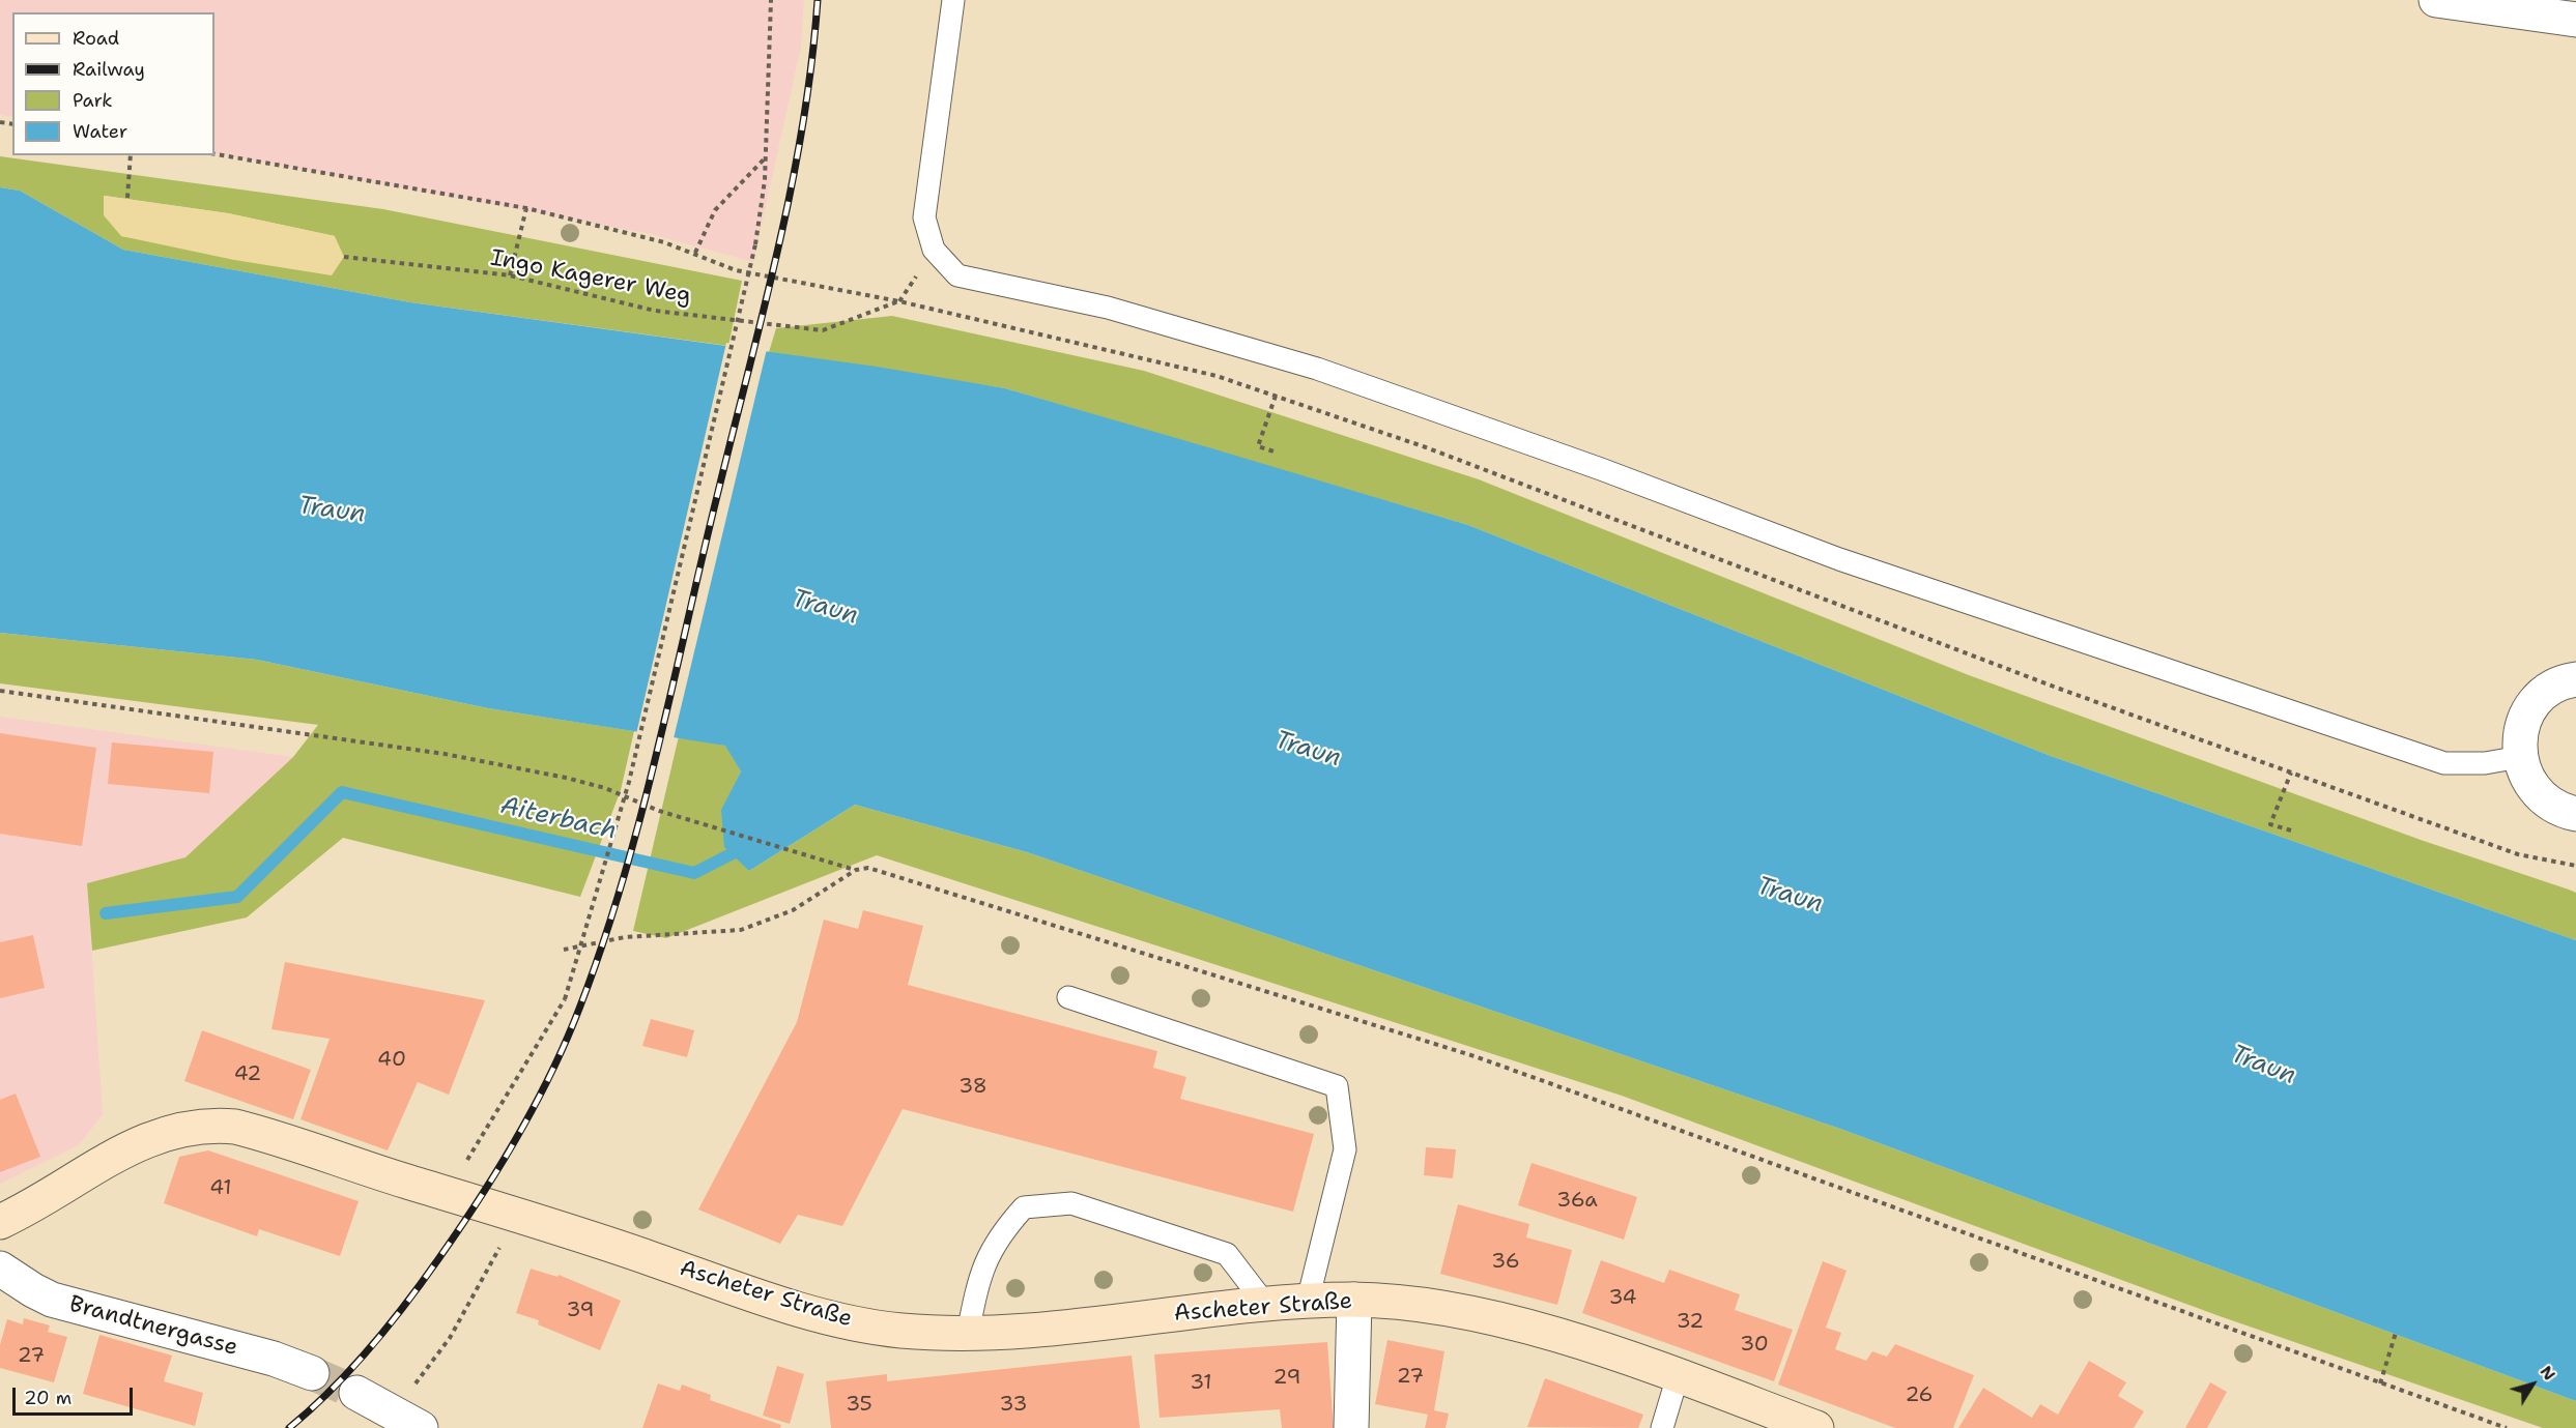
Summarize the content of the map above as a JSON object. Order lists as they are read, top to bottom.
{
  "streets": {
    "main road": ["Ascheter Straße"],
    "street": ["Brandtnergasse"],
    "path": ["Ingo Kagerer Weg"]
  },
  "water": ["Traun", "Aiterbach"],
  "house_numbers": [
    "40",
    "42",
    "38",
    "41",
    "36a",
    "36",
    "34",
    "39",
    "32",
    "30",
    "27",
    "27",
    "29",
    "31",
    "26",
    "35",
    "33"
  ],
  "legend": [
    "Road",
    "Railway",
    "Park",
    "Water"
  ],
  "scale_bar": "20 m",
  "north": "top right"
}
